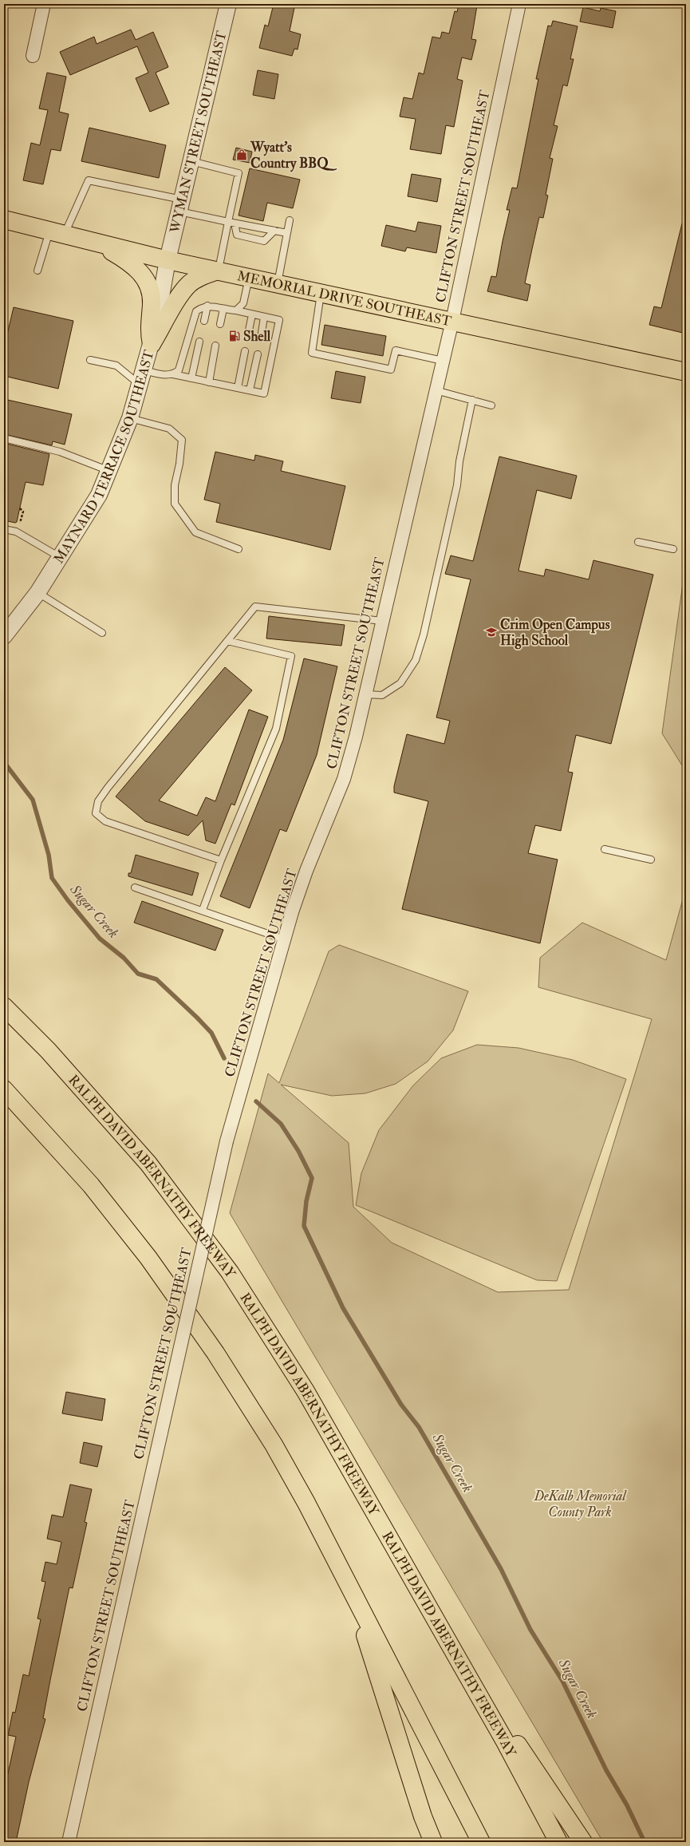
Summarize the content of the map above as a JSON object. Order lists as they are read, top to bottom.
{
  "streets": {
    "main road": ["MEMORIAL DRIVE SOUTHEAST", "RALPH DAVID ABERNATHY FREEWAY"],
    "street": ["WYMAN STREET SOUTHEAST", "CLIFTON STREET SOUTHEAST", "MAYNARD TERRACE SOUTHEAST"]
  },
  "crossings": [
    ["WYMAN STREET SOUTHEAST", "MEMORIAL DRIVE SOUTHEAST"],
    ["WYMAN STREET SOUTHEAST", "MAYNARD TERRACE SOUTHEAST"],
    ["CLIFTON STREET SOUTHEAST", "MEMORIAL DRIVE SOUTHEAST"],
    ["MEMORIAL DRIVE SOUTHEAST", "MAYNARD TERRACE SOUTHEAST"]
  ],
  "water": ["Sugar Creek"],
  "parks": ["DeKalb Memorial County Park"],
  "places": {
    "shop": ["Wyatt's Country BBQ"],
    "fuel station": ["Shell"],
    "school or university": ["Crim Open Campus High School"]
  }
}
